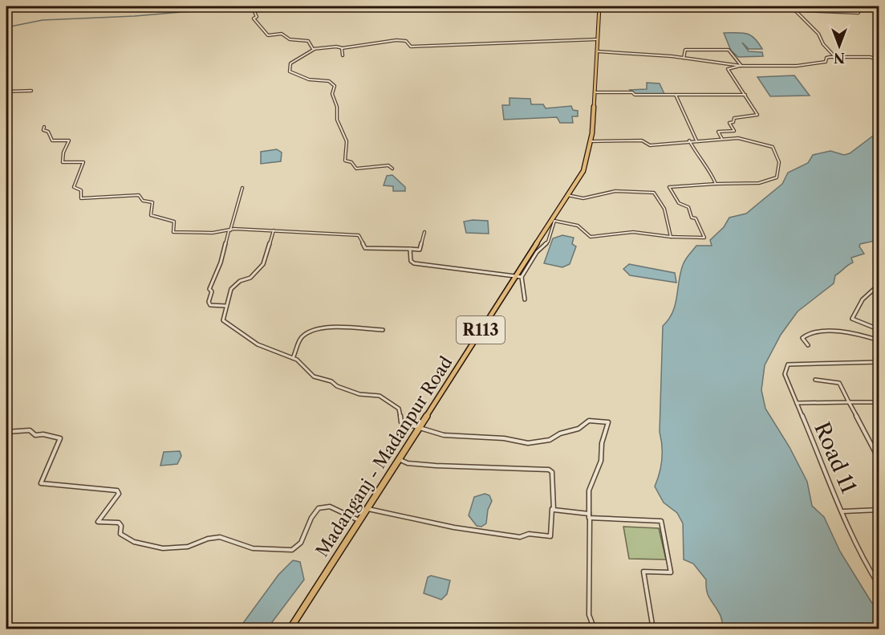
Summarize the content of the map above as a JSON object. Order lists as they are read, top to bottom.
{
  "streets": {
    "main road": ["R113", "Madanganj - Madanpur Road"],
    "street": ["Road 11"]
  },
  "north": "bottom"
}
